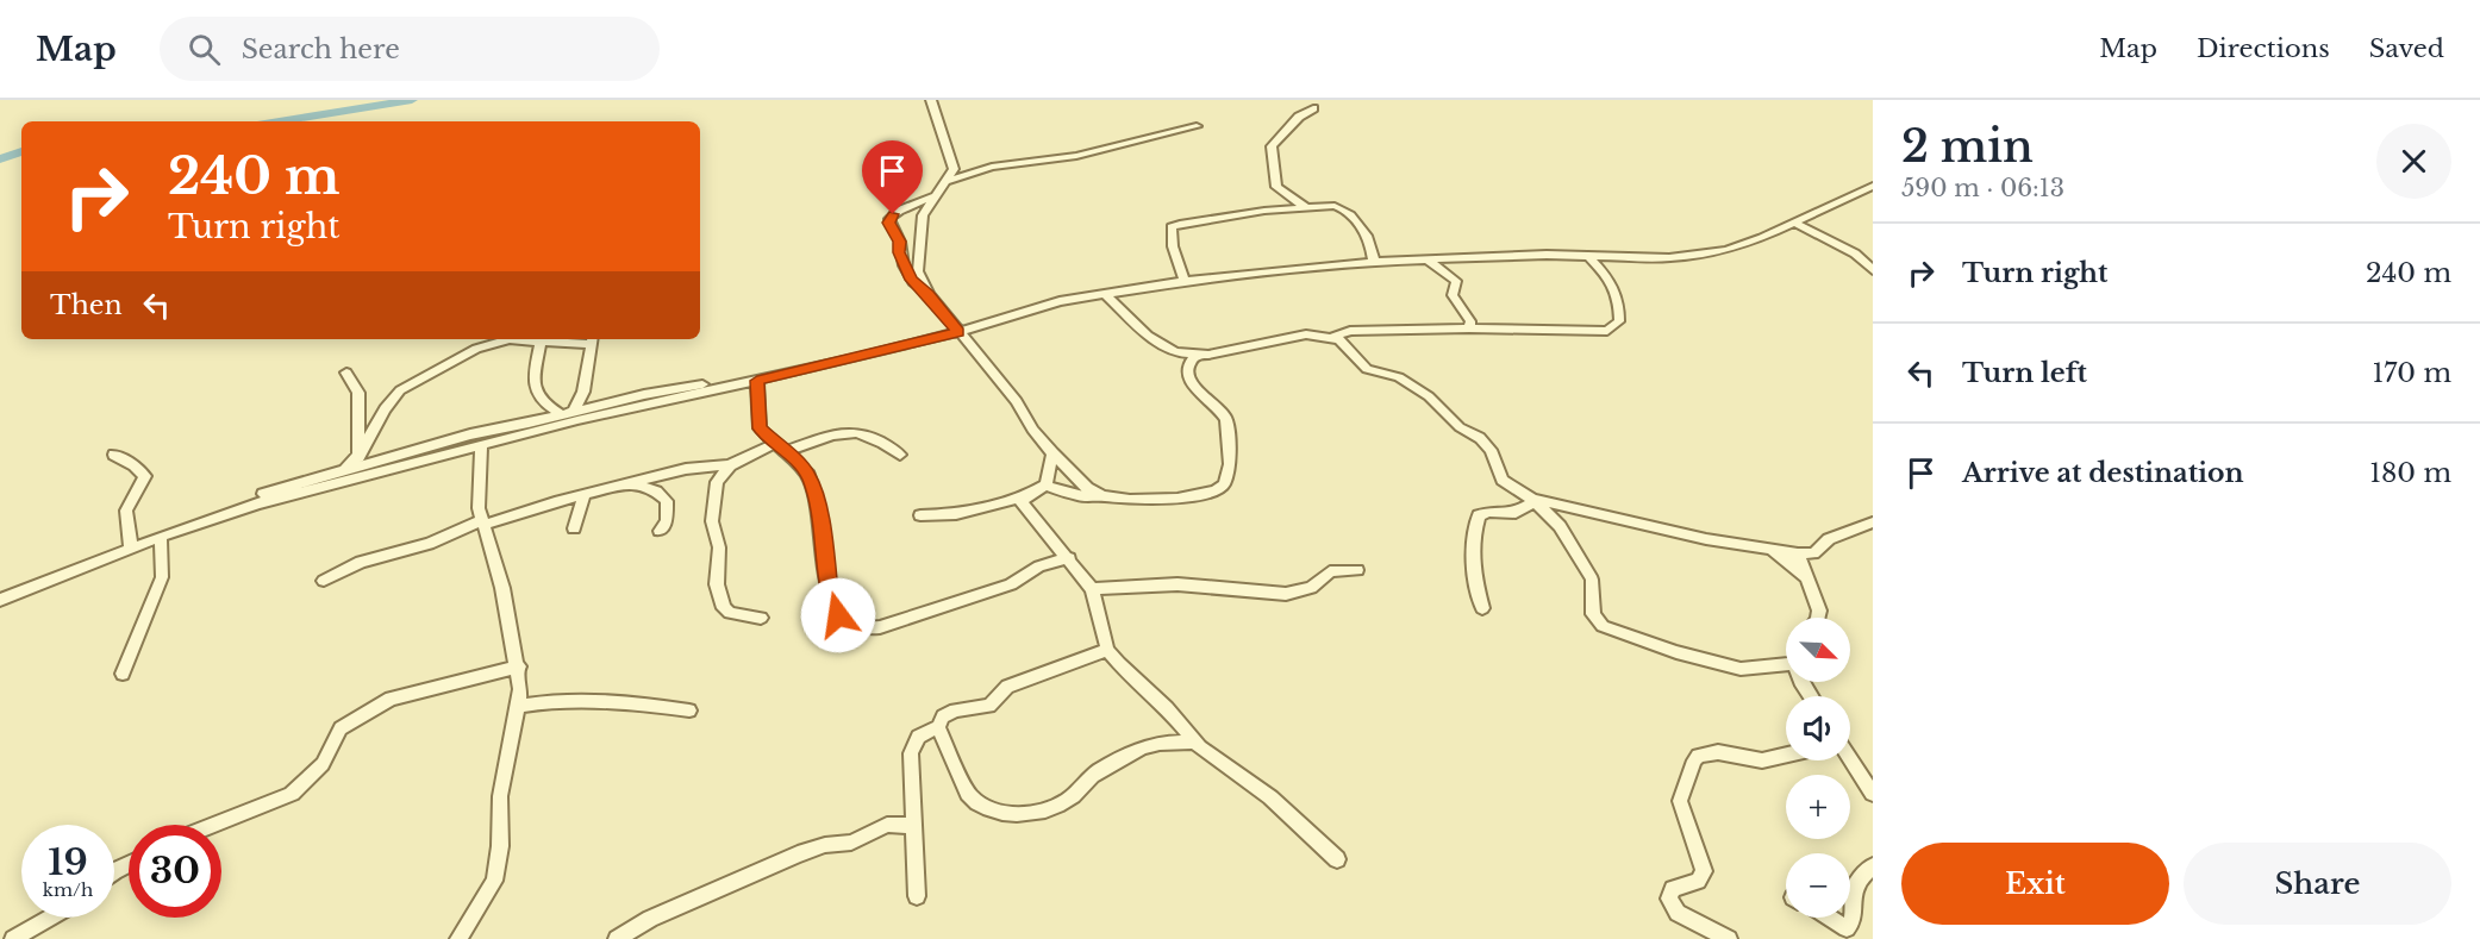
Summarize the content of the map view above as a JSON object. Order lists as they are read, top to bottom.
{
  "north": "bottom right",
  "page": {
    "header": "Map",
    "search": "Search here",
    "nav": ["Map", "Directions", "Saved"],
    "heading": ["2 min", "590 m · 06:13"],
    "turn": ["240 m", "Turn right"],
    "list": [
      {
        "name": "Turn right",
        "value": "240 m"
      },
      {
        "name": "Turn left",
        "value": "170 m"
      },
      {
        "name": "Arrive at destination",
        "value": "180 m"
      }
    ],
    "then": "Then",
    "map_buttons": ["+", "−"],
    "speed": "19 km/h",
    "limit": "30",
    "buttons": ["Exit", "Share"]
  }
}
